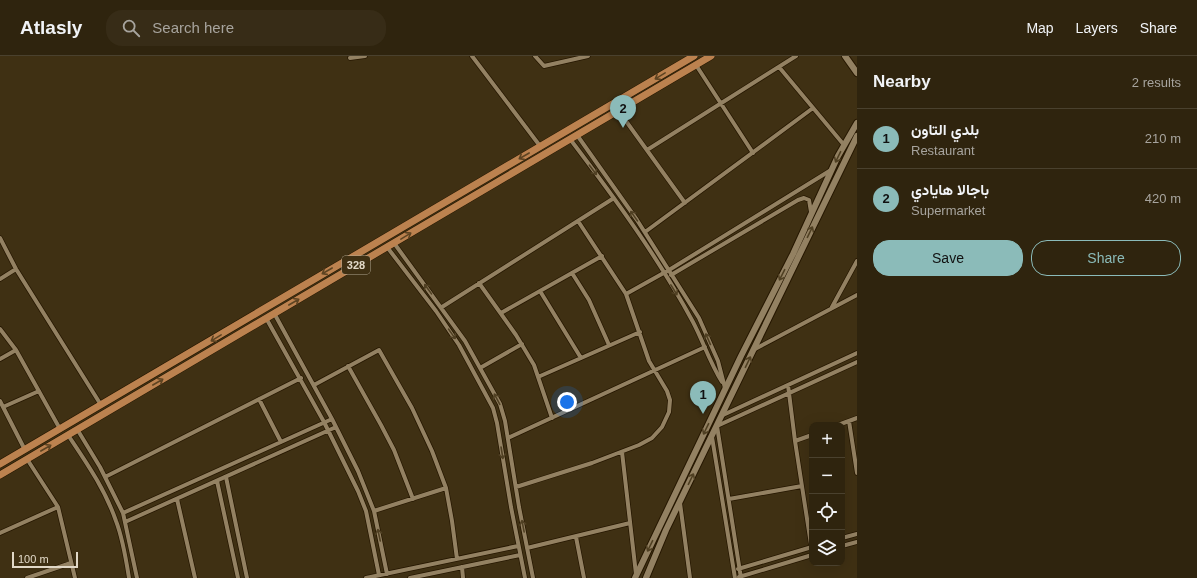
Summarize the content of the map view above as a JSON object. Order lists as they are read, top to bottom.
{
  "streets": {
    "main road": ["328"]
  },
  "scale_bar": "100 m",
  "page": {
    "header": "Atlasly",
    "search": "Search here",
    "nav": ["Map", "Layers", "Share"],
    "heading": ["Nearby", "2 results"],
    "pins": ["2", "1"],
    "list": [
      {
        "mark": "1",
        "name": "بلدي التاون",
        "note": "Restaurant",
        "value": "210 m"
      },
      {
        "mark": "2",
        "name": "باجالا هايادي",
        "note": "Supermarket",
        "value": "420 m"
      }
    ],
    "buttons": ["Save", "Share"],
    "map_buttons": ["+", "−"],
    "scale": "100 m"
  }
}
